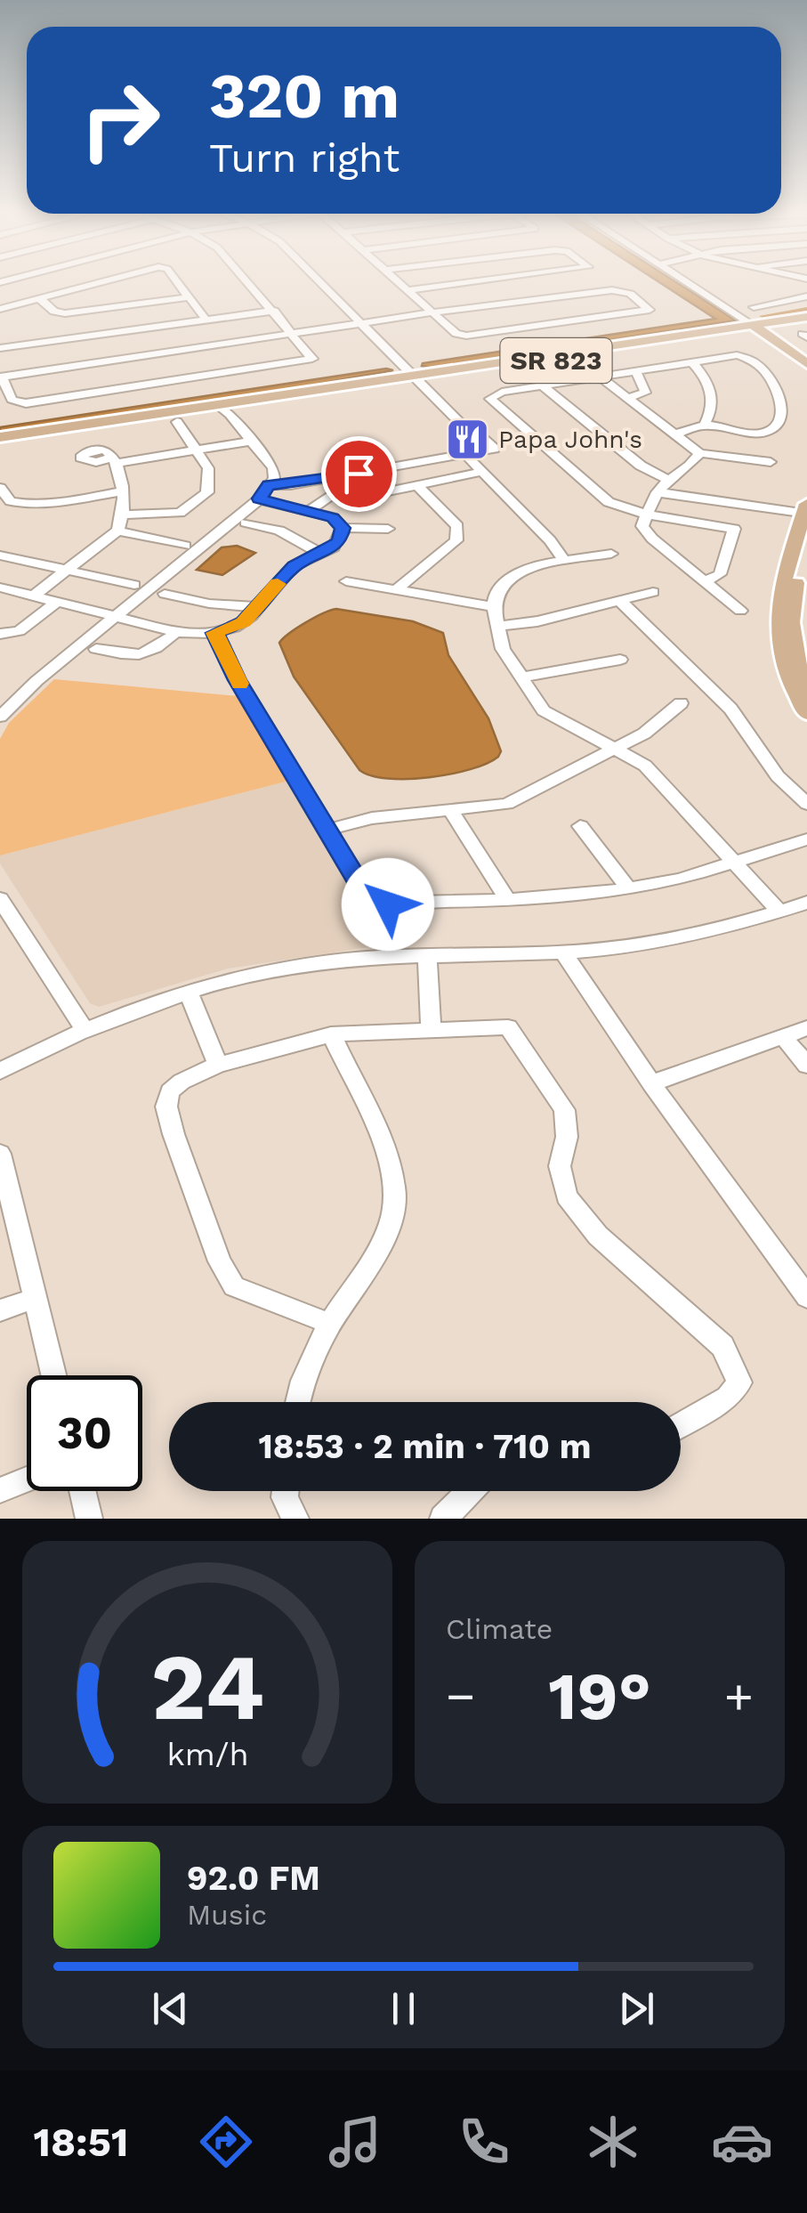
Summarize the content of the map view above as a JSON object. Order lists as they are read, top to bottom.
{
  "streets": {
    "main road": ["SR 823"]
  },
  "places": {
    "restaurant": ["Papa John's"]
  },
  "page": {
    "turn": ["320 m", "Turn right"],
    "limit": "30",
    "trip": "18:53 · 2 min · 710 m",
    "tile": "Climate",
    "heat": ["−", "19°", "+"],
    "song": ["92.0 FM", "Music"],
    "tabs": "18:51",
    "gauge": ["24", "km/h"]
  }
}
